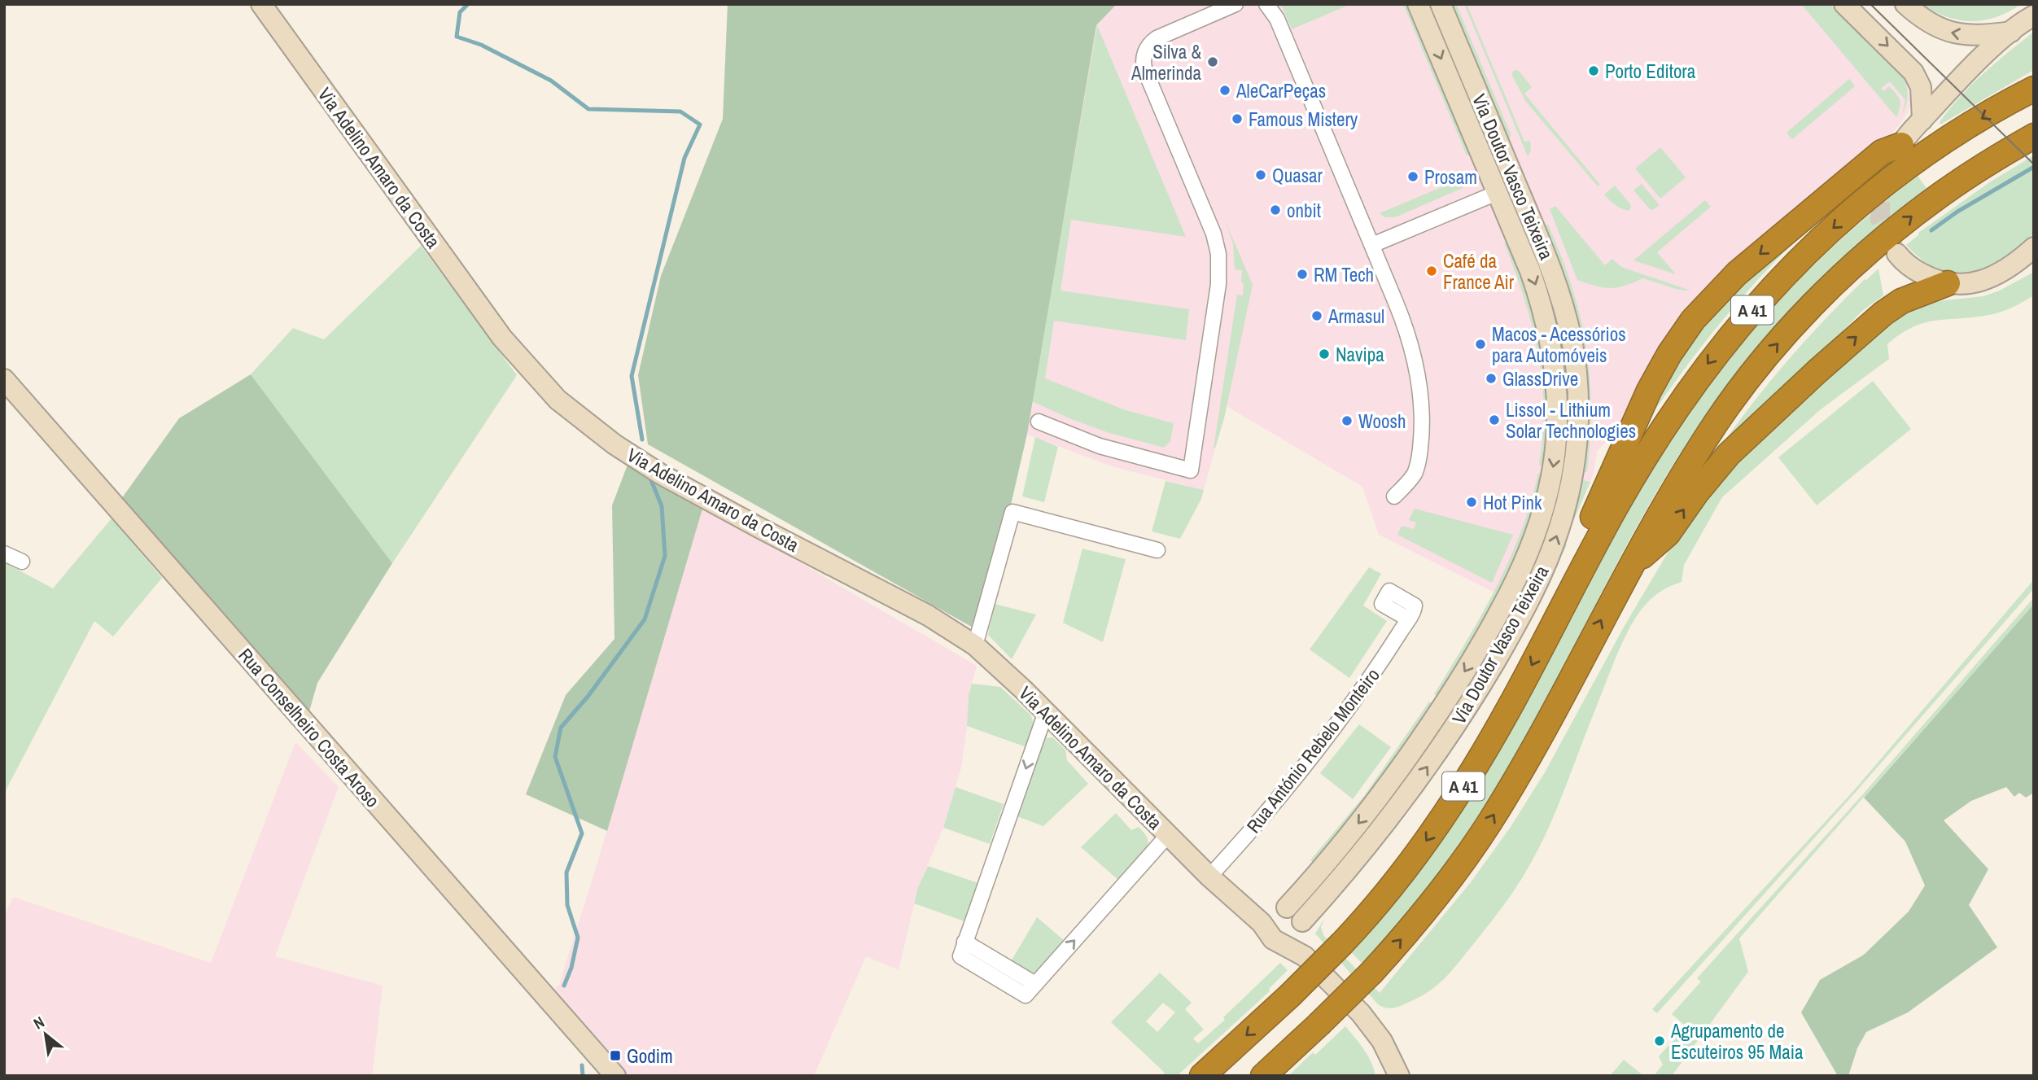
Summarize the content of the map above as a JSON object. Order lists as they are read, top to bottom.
{
  "streets": {
    "highway": ["A 41"],
    "main road": ["Via Adelino Amaro da Costa", "Via Doutor Vasco Teixeira", "Rua Conselheiro Costa Aroso"],
    "street": ["Rua António Rebelo Monteiro"]
  },
  "crossings": [
    ["Via Adelino Amaro da Costa", "Via Doutor Vasco Teixeira"],
    ["Via Adelino Amaro da Costa", "Rua António Rebelo Monteiro"]
  ],
  "places": {
    "other": [
      "Silva & Almerinda",
      "Porto Editora",
      "AleCarPeças",
      "Famous Mistery",
      "Quasar",
      "Prosam",
      "onbit",
      "Café da France Air",
      "RM Tech",
      "Armasul",
      "Macos - Acessórios para Automóveis",
      "Navipa",
      "GlassDrive",
      "Lissol - Lithium Solar Technologies",
      "Woosh",
      "Hot Pink",
      "Agrupamento de Escuteiros 95 Maia"
    ],
    "transit": ["Godim"]
  },
  "north": "top left"
}
